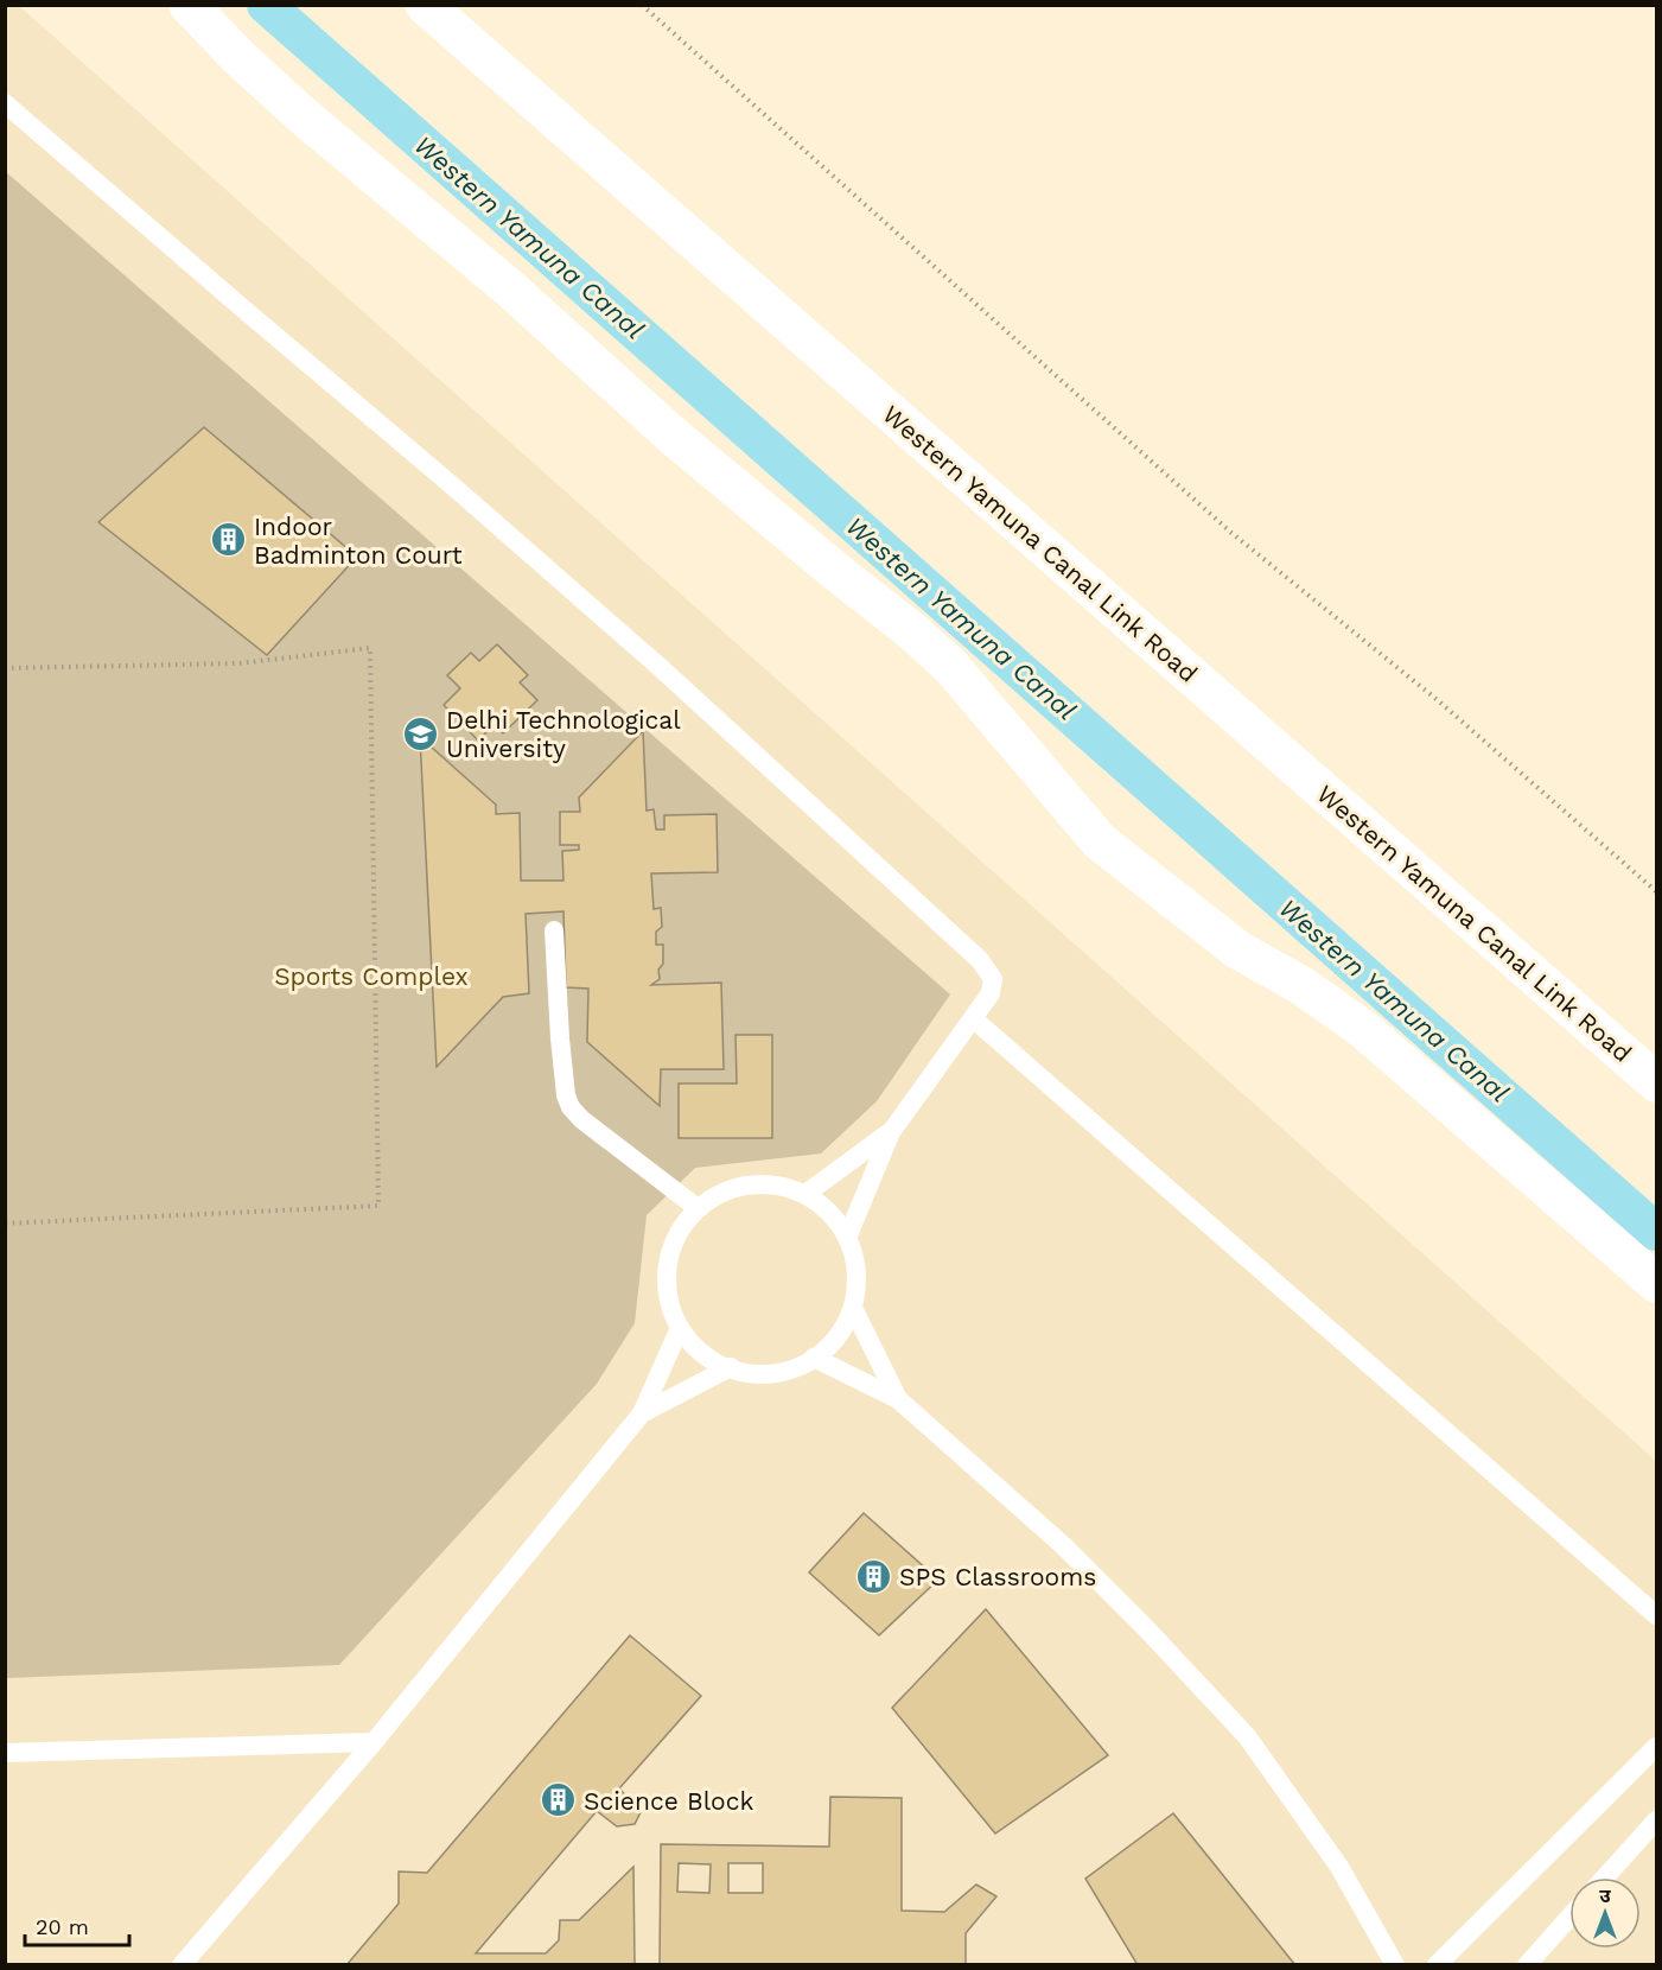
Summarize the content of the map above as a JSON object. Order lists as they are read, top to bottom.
{
  "streets": {
    "street": ["Western Yamuna Canal Link Road"]
  },
  "water": ["Western Yamuna Canal"],
  "parks": ["Sports Complex"],
  "places": {
    "building": ["Indoor Badminton Court", "SPS Classrooms", "Science Block"],
    "school or university": ["Delhi Technological University"]
  },
  "scale_bar": "20 m",
  "north": "top"
}
